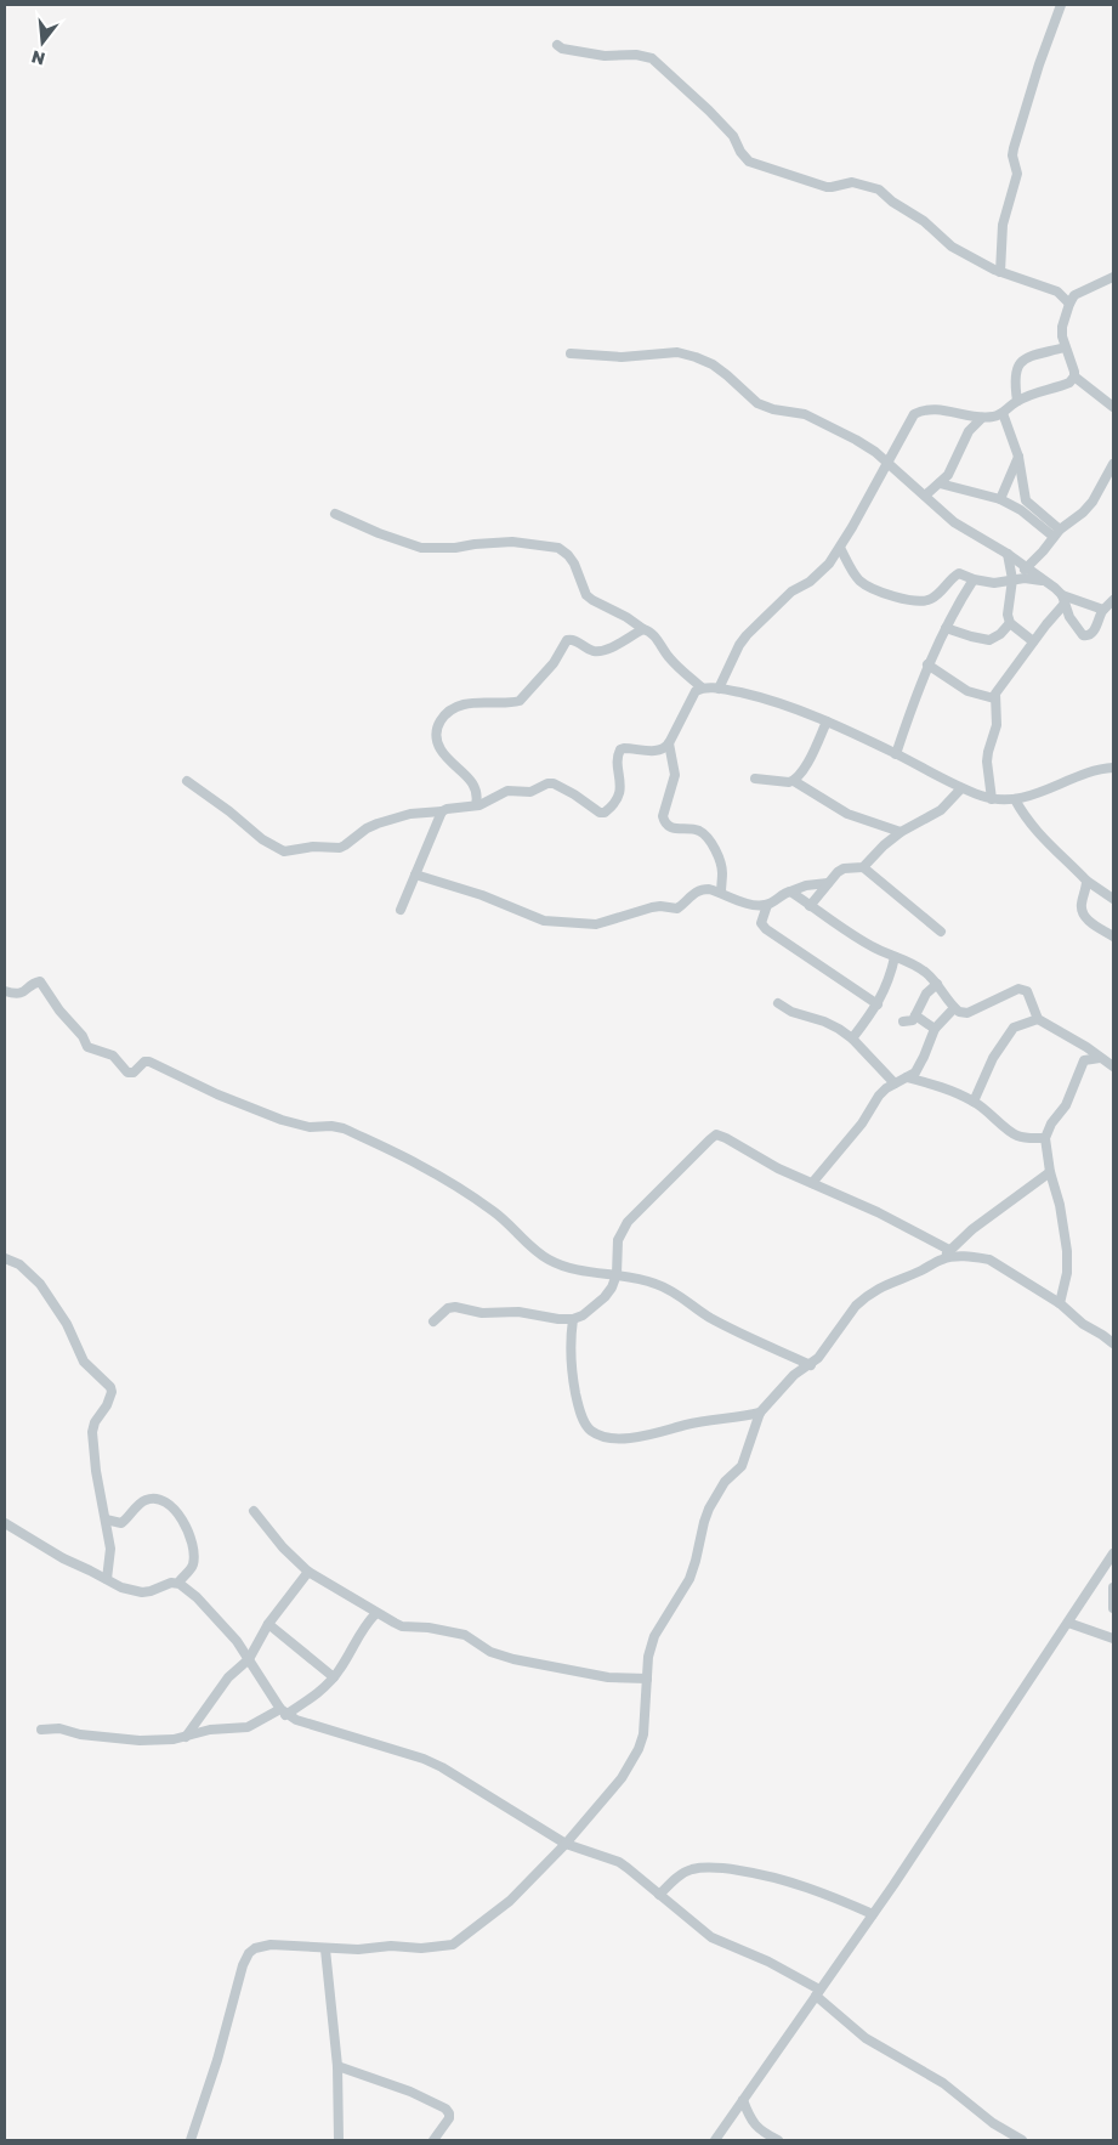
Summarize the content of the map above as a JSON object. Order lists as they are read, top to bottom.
{
  "north": "bottom"
}
